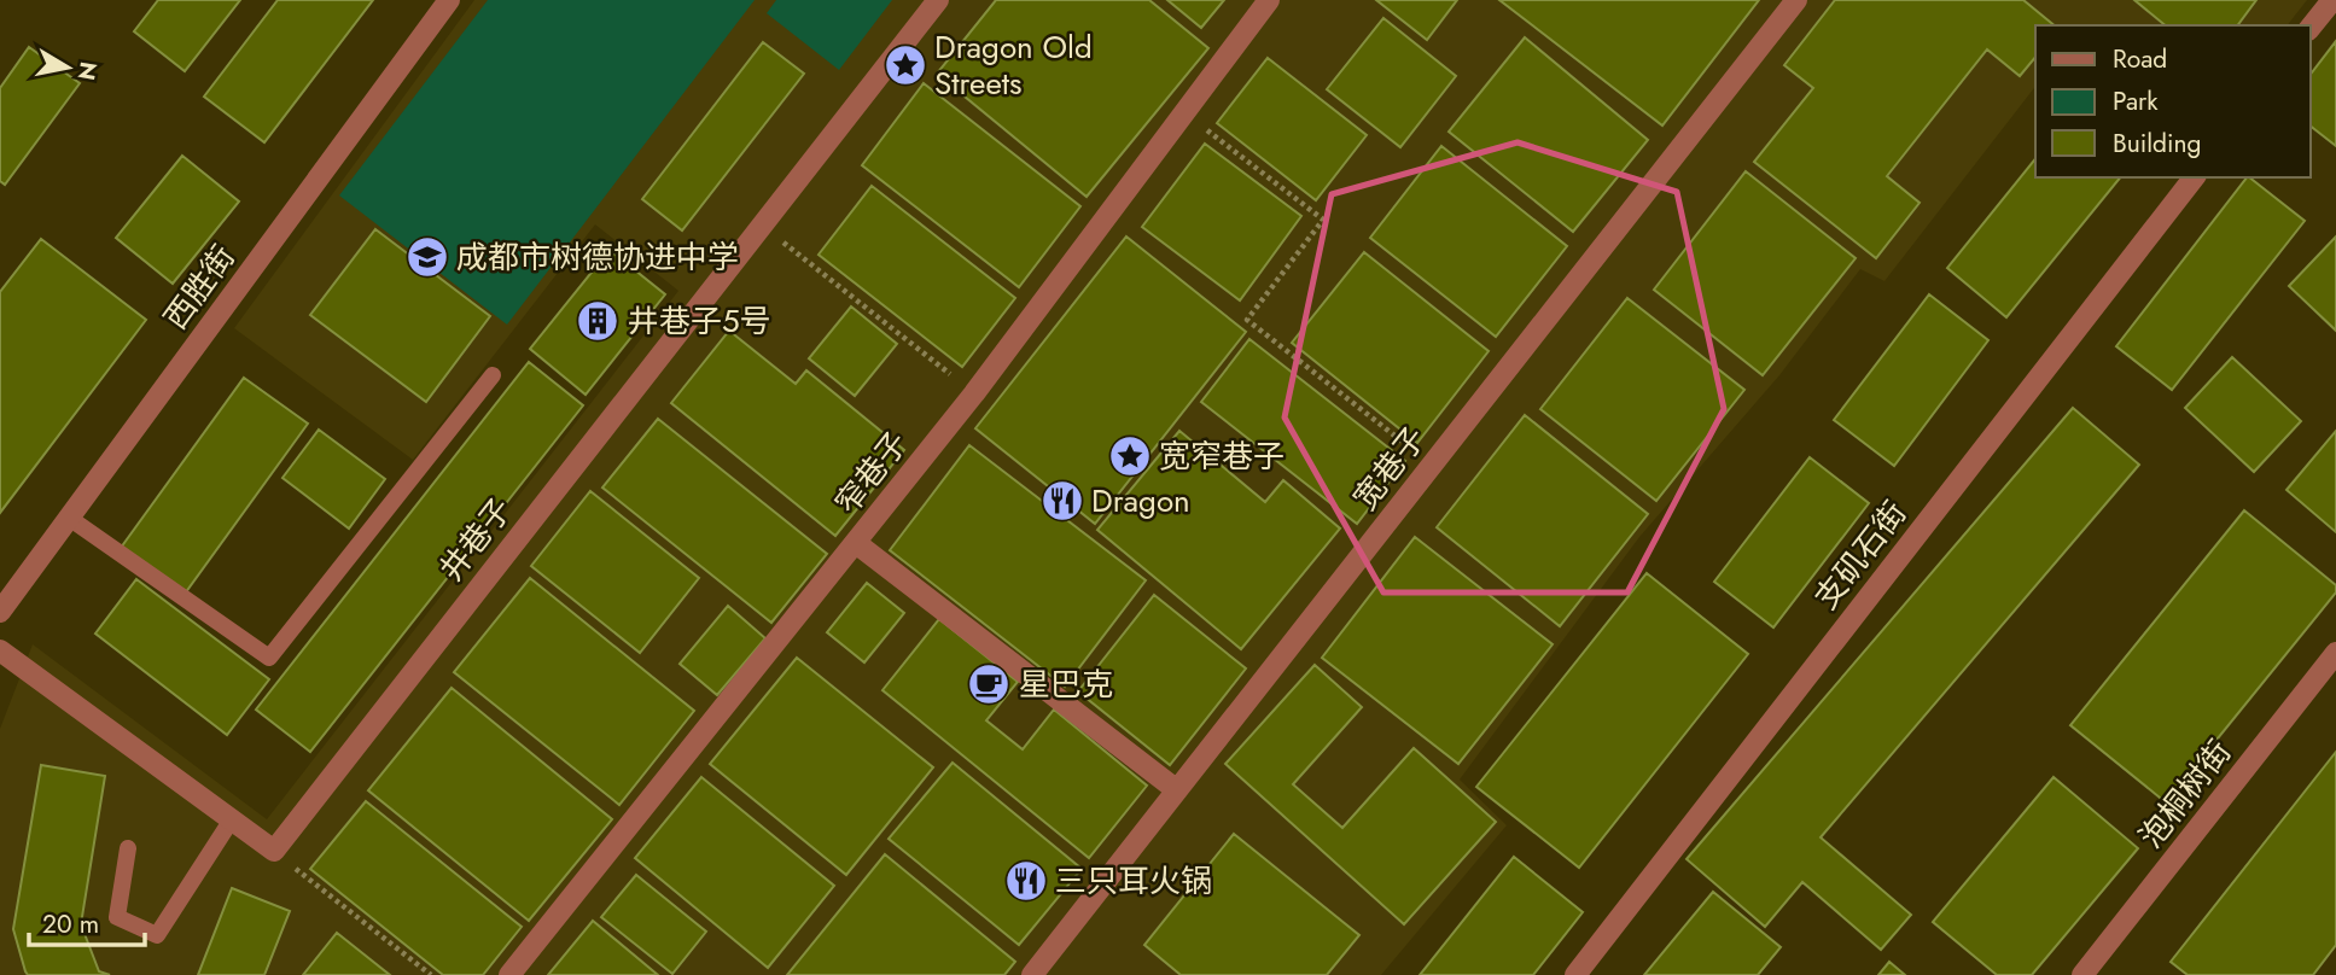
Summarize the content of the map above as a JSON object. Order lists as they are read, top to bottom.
{
  "streets": {
    "street": [
      "西胜街",
      "宽巷子",
      "窄巷子",
      "井巷子",
      "支矶石街",
      "泡桐树街"
    ]
  },
  "places": {
    "place": ["Dragon Old Streets", "宽窄巷子"],
    "school or university": ["成都市树德协进中学"],
    "building": ["井巷子5号"],
    "restaurant": ["Dragon", "三只耳火锅"],
    "cafe": ["星巴克"]
  },
  "legend": ["Road", "Park", "Building"],
  "scale_bar": "20 m",
  "north": "right"
}
